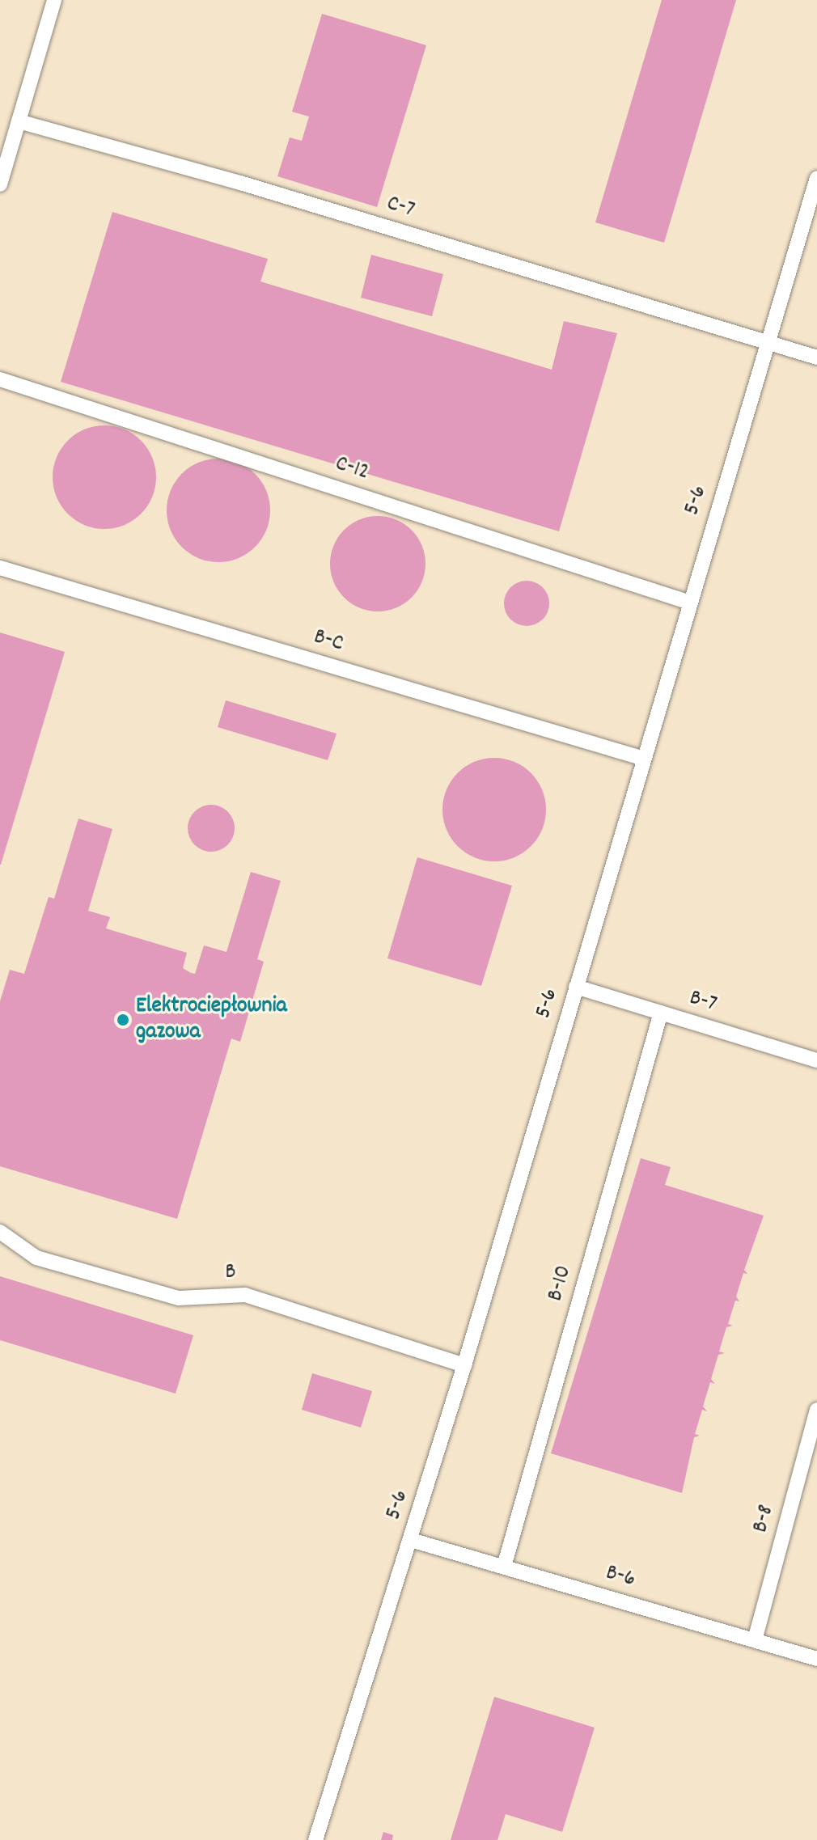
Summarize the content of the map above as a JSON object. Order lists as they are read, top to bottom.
{
  "streets": {
    "lane": [
      "C-7",
      "C-12",
      "5-6",
      "B-C",
      "B-7",
      "B",
      "B-10",
      "B-8",
      "B-6"
    ]
  },
  "crossings": [
    ["C-7", "5-6"],
    ["C-12", "5-6"],
    ["5-6", "B-C"],
    ["5-6", "B-7"],
    ["5-6", "B"],
    ["5-6", "B-6"],
    ["B-7", "B-10"],
    ["B-10", "B-6"],
    ["B-8", "B-6"]
  ],
  "places": ["Elektrociepłownia gazowa"]
}
